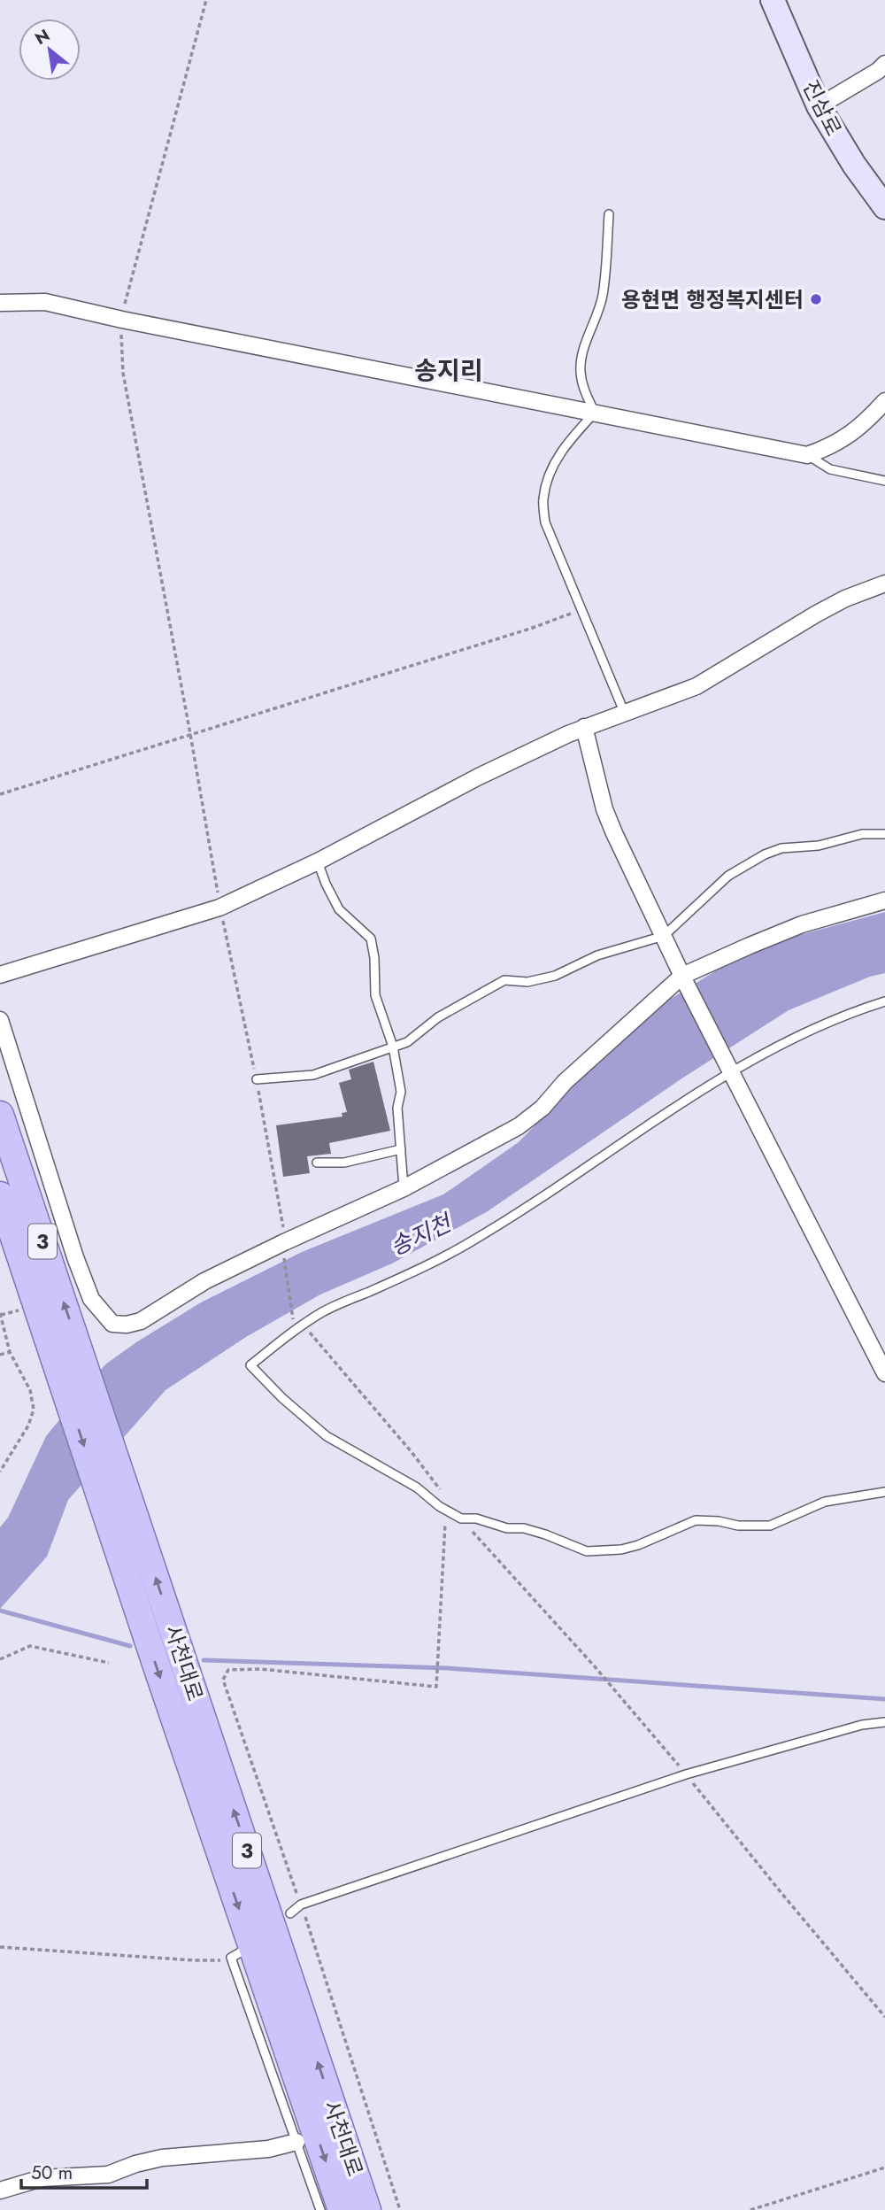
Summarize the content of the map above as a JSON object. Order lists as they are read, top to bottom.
{
  "streets": {
    "main road": ["3", "사천대로"],
    "street": ["진삼로"]
  },
  "districts": ["송지리"],
  "water": ["송지천"],
  "places": ["용현면 행정복지센터"],
  "scale_bar": "50 m",
  "north": "top left"
}
